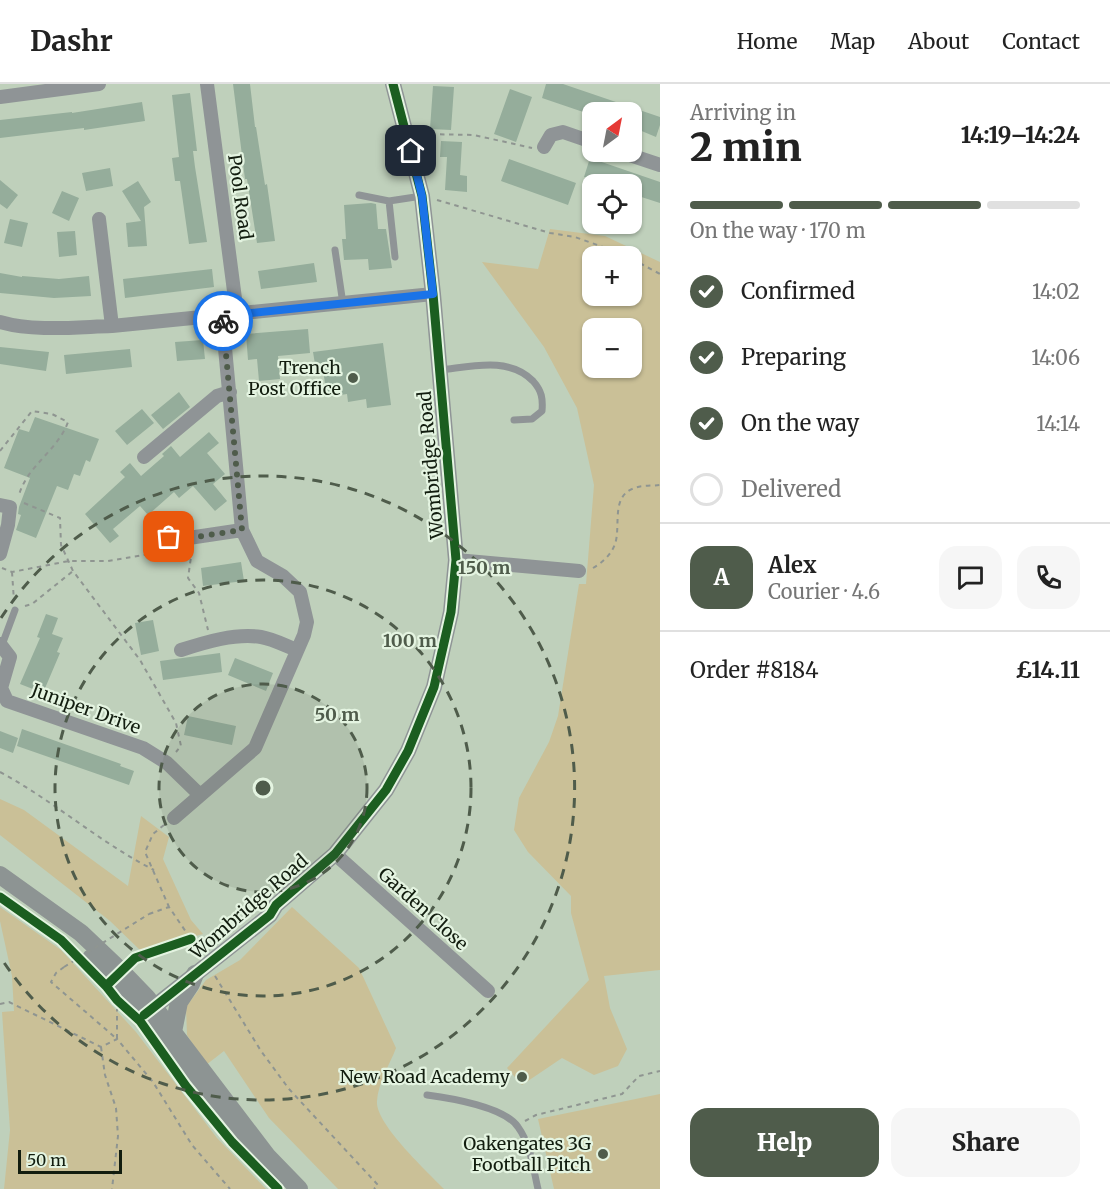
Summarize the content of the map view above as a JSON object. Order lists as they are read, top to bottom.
{
  "streets": {
    "street": [
      "Pool Road",
      "Wombridge Road",
      "Juniper Drive",
      "Garden Close"
    ]
  },
  "crossings": [
    ["Wombridge Road", "Garden Close"]
  ],
  "places": ["Trench Post Office", "New Road Academy", "Oakengates 3G Football Pitch"],
  "scale_bar": "50 m",
  "north": "top right",
  "page": {
    "header": "Dashr",
    "nav": [
      "Home",
      "Map",
      "About",
      "Contact"
    ],
    "heading": ["2 min", "Arriving in", "14:19–14:24"],
    "panel": [
      "Alex",
      "Courier · 4.6",
      "Order #8184",
      "£14.11"
    ],
    "map_buttons": ["+", "−"],
    "bar": "On the way · 170 m",
    "list": [
      ["Confirmed", "14:02"],
      ["Preparing", "14:06"],
      ["On the way", "14:14"],
      "Delivered"
    ],
    "round": "A",
    "buttons": ["Help", "Share"],
    "scale": "50 m"
  },
  "rings": ["150 m", "100 m", "50 m"]
}
